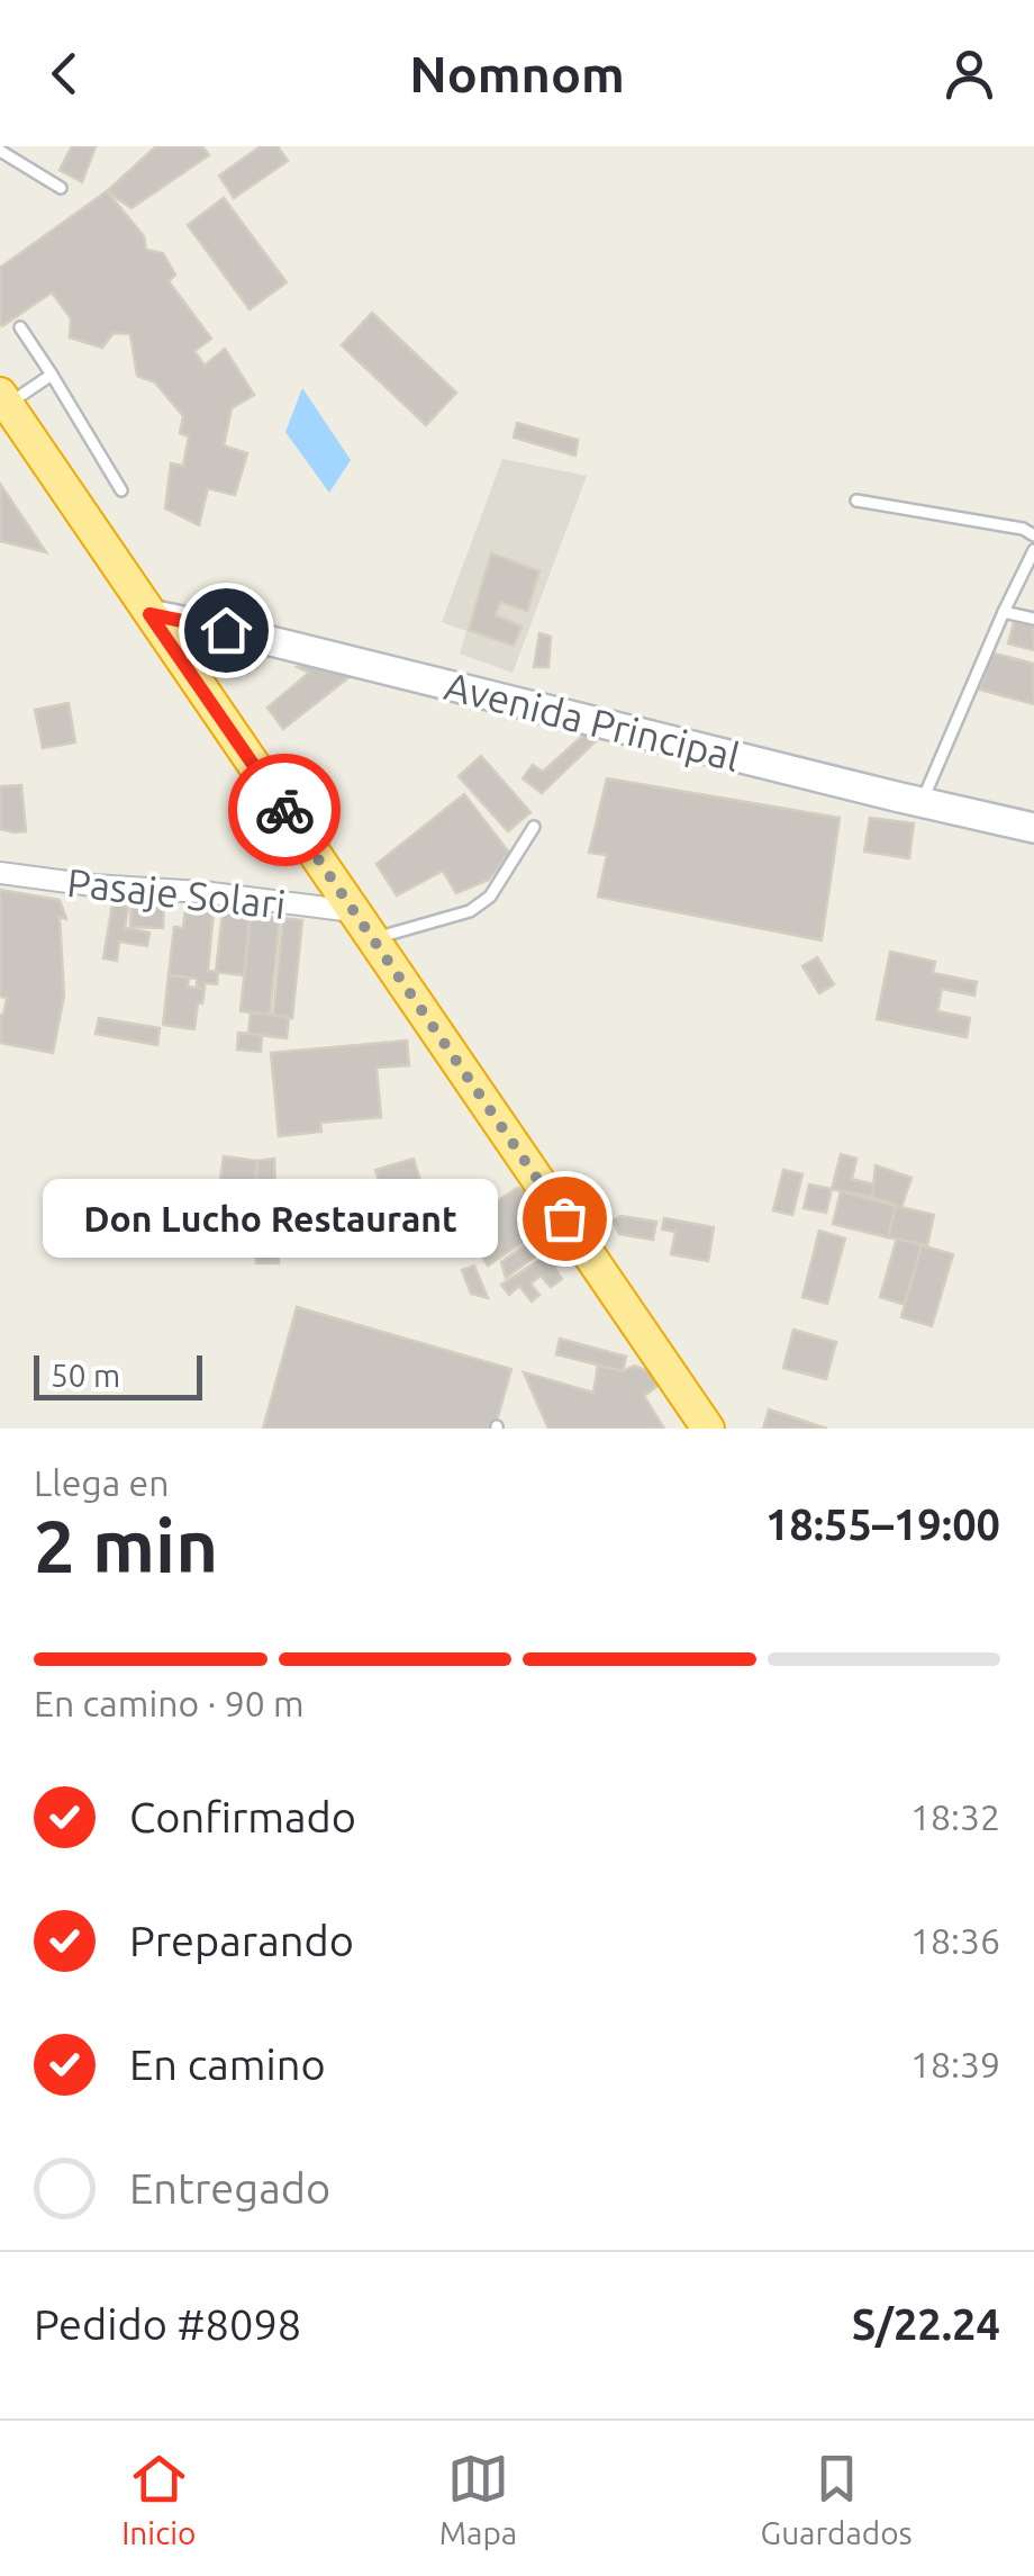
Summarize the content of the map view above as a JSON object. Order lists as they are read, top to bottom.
{
  "streets": {
    "main road": ["Avenida Principal"],
    "street": ["Pasaje Solari"]
  },
  "places": ["Don Lucho Restaurant"],
  "scale_bar": "50 m",
  "page": {
    "header": "Nomnom",
    "bubble": "Don Lucho Restaurant",
    "scale": "50 m",
    "heading": ["2 min", "Llega en", "18:55–19:00"],
    "panel": ["Pedido #8098", "S/22.24"],
    "bar": "En camino · 90 m",
    "list": [
      ["Confirmado", "18:32"],
      ["Preparando", "18:36"],
      ["En camino", "18:39"],
      "Entregado"
    ],
    "tabs": ["Inicio", "Mapa", "Guardados"]
  }
}
